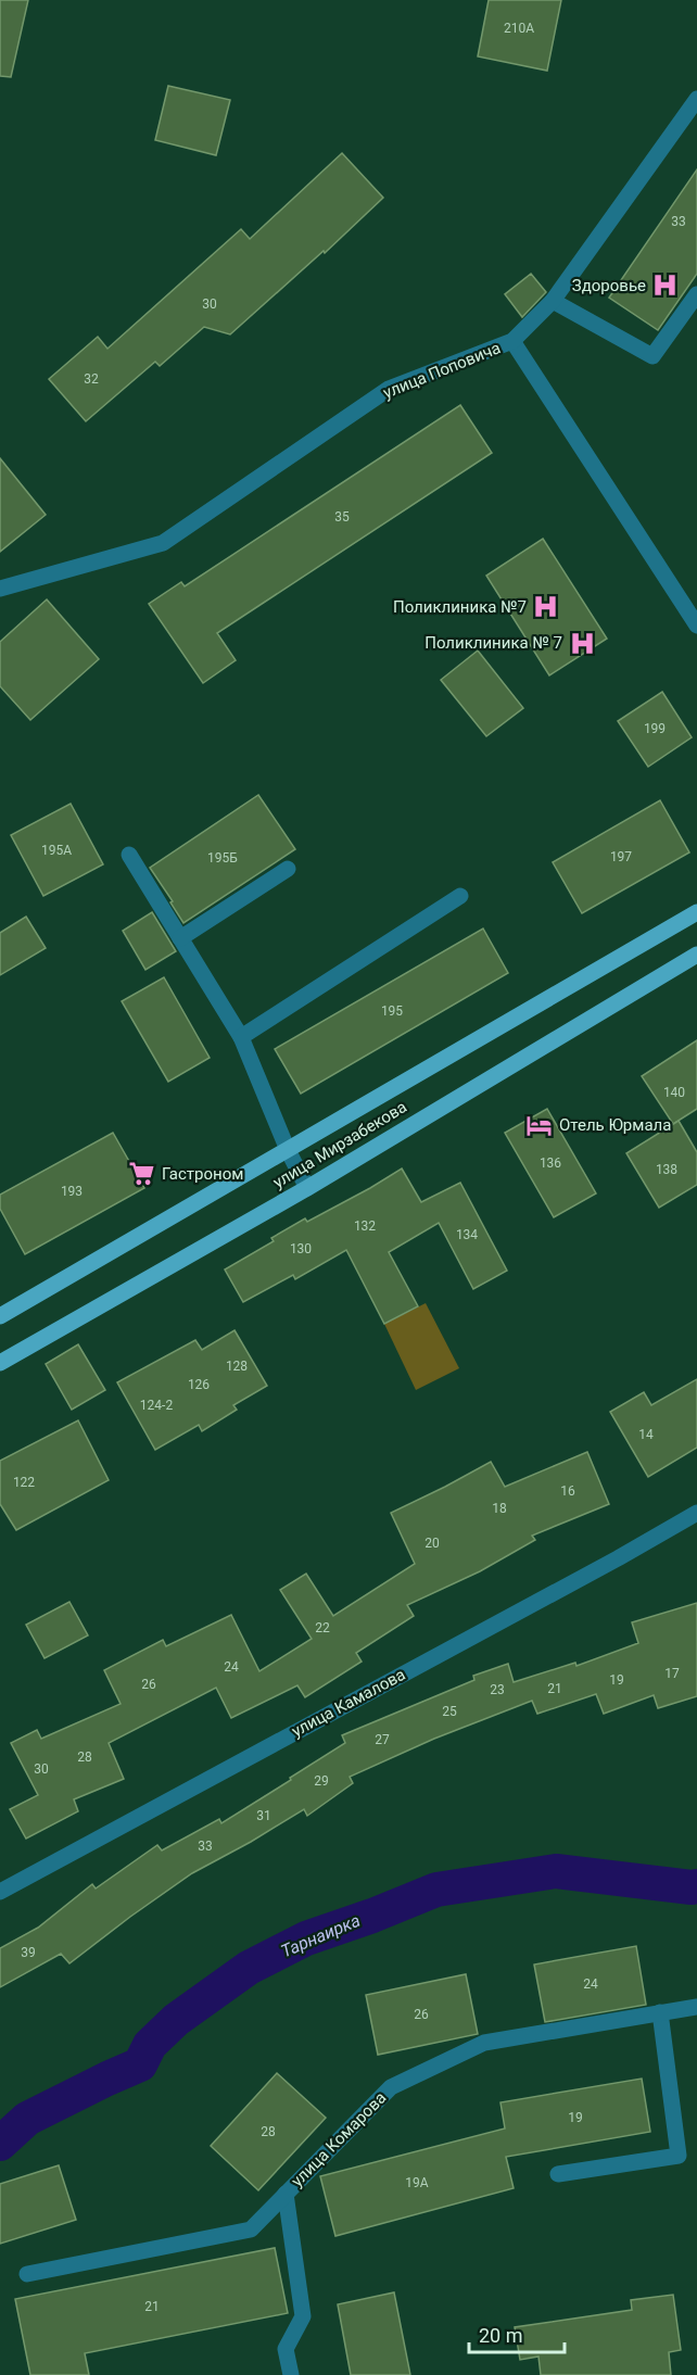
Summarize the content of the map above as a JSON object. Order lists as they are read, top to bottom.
{
  "streets": {
    "main road": ["улица Мирзабекова"],
    "street": ["улица Поповича", "улица Камалова", "улица Комарова"]
  },
  "water": ["Тарнаирка"],
  "places": {
    "hospital": ["Здоровье", "Поликлиника №7", "Поликлиника № 7"],
    "hotel": ["Отель Юрмала"],
    "supermarket": ["Гастроном"]
  },
  "house_numbers": [
    "210А",
    "33",
    "30",
    "32",
    "35",
    "199",
    "195А",
    "197",
    "195Б",
    "195",
    "140",
    "136",
    "138",
    "193",
    "132",
    "134",
    "130",
    "128",
    "126",
    "124-2",
    "14",
    "122",
    "16",
    "18",
    "20",
    "22",
    "24",
    "17",
    "19",
    "26",
    "21",
    "23",
    "25",
    "27",
    "28",
    "30",
    "29",
    "31",
    "33",
    "39",
    "24",
    "26",
    "19",
    "28",
    "19А",
    "21"
  ],
  "scale_bar": "20 m"
}
